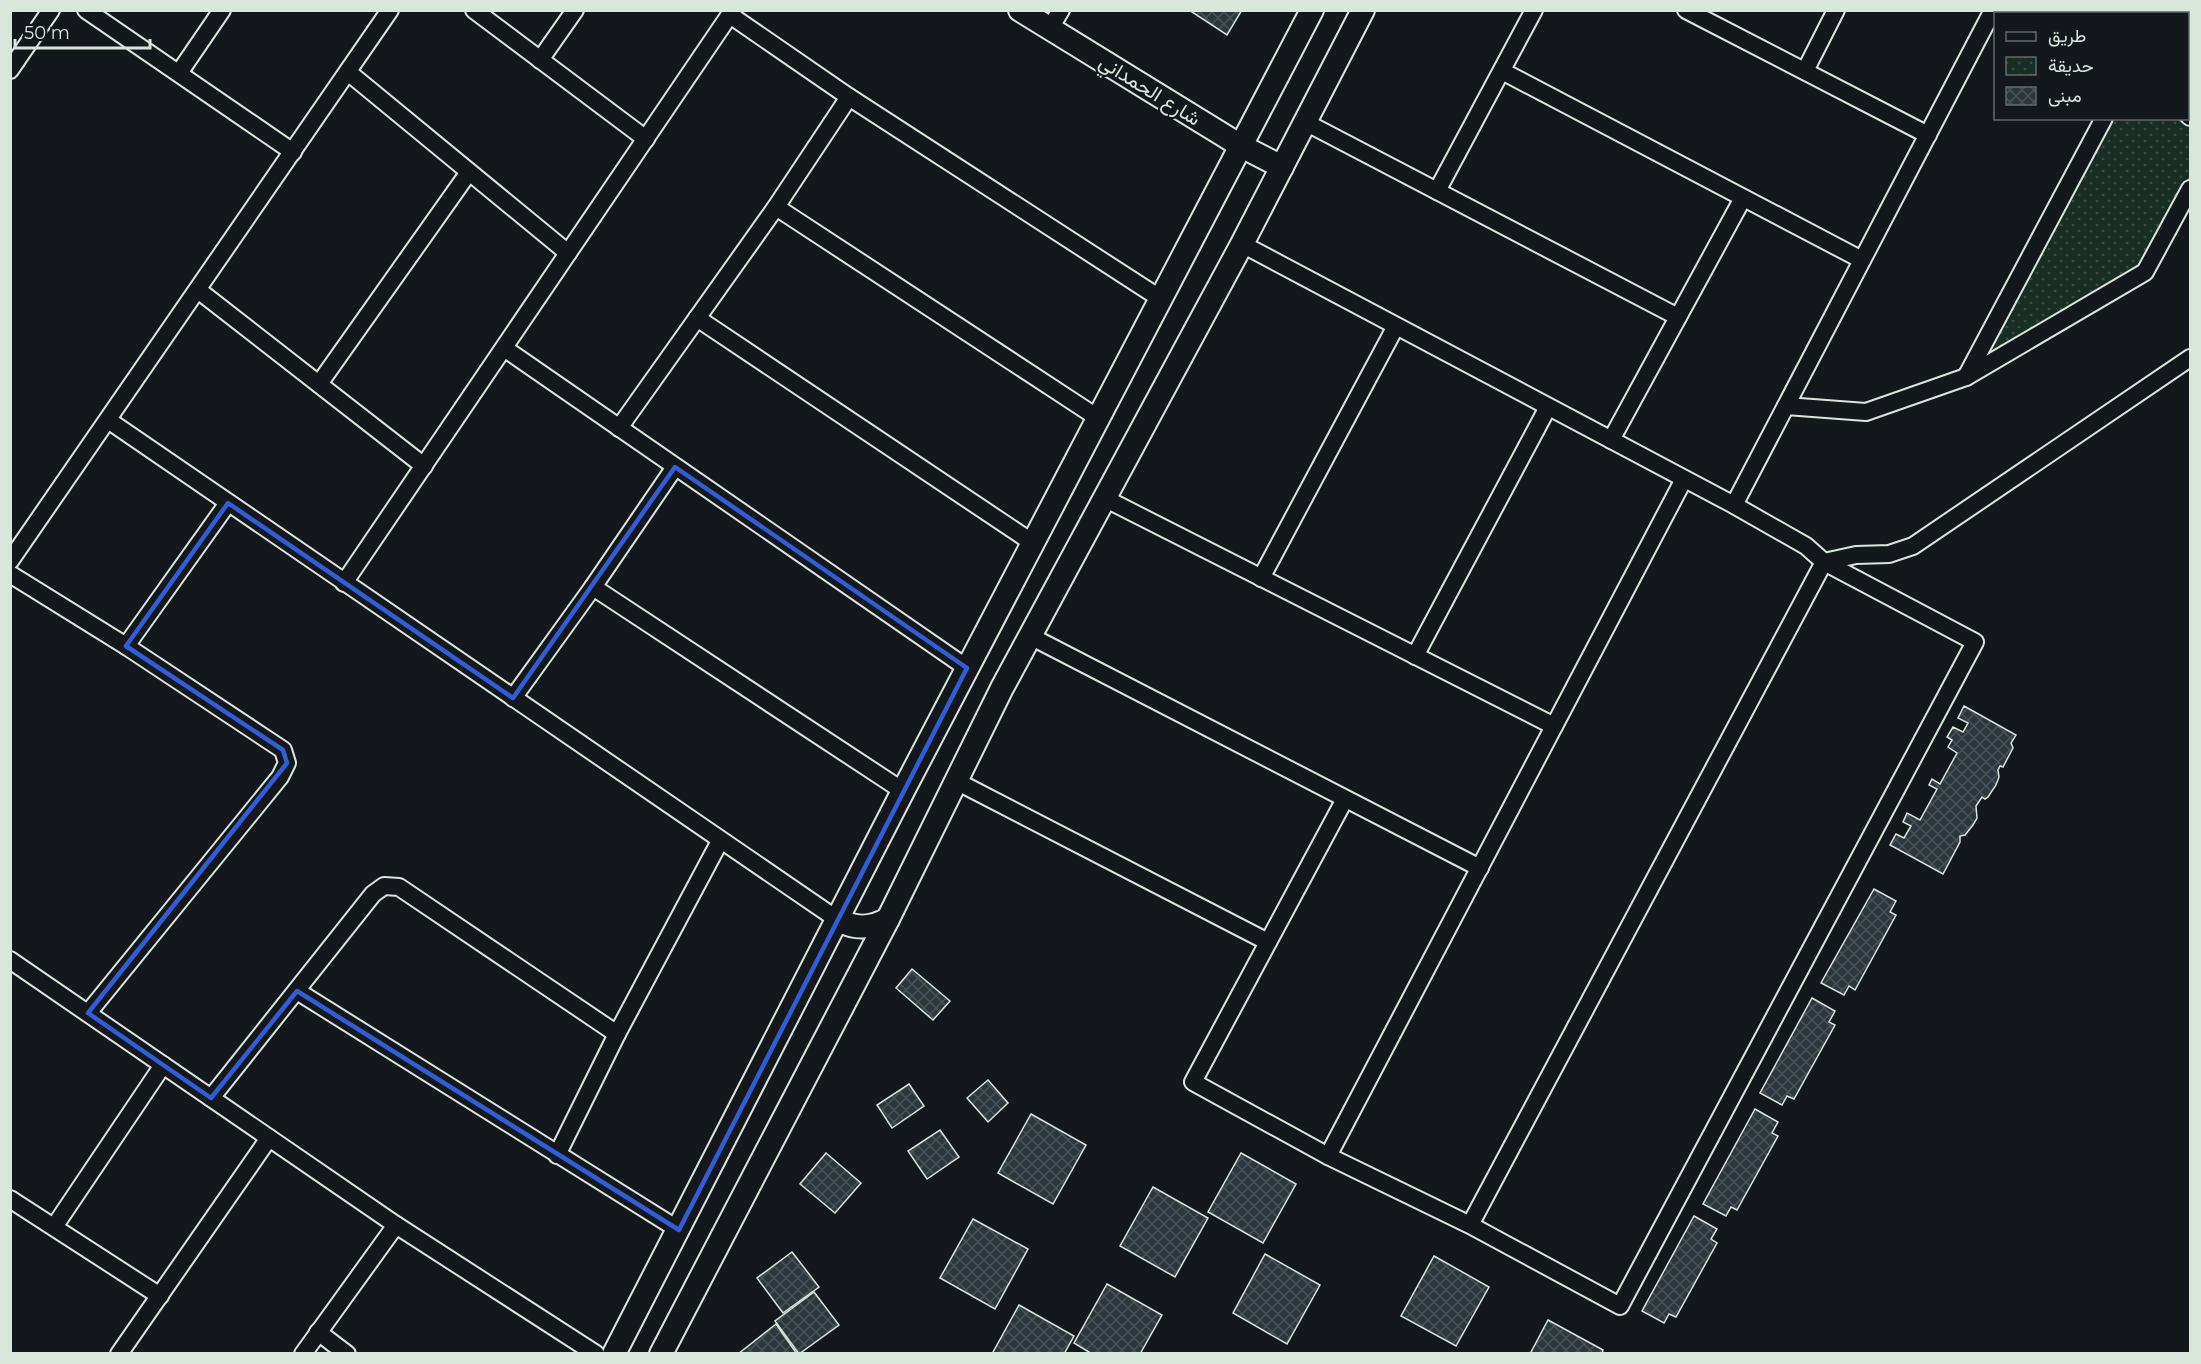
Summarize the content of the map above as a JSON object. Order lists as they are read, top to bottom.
{
  "streets": {
    "street": ["شارع الحمداني"]
  },
  "legend": ["طريق", "حديقة", "مبنى"],
  "scale_bar": "50 m"
}
